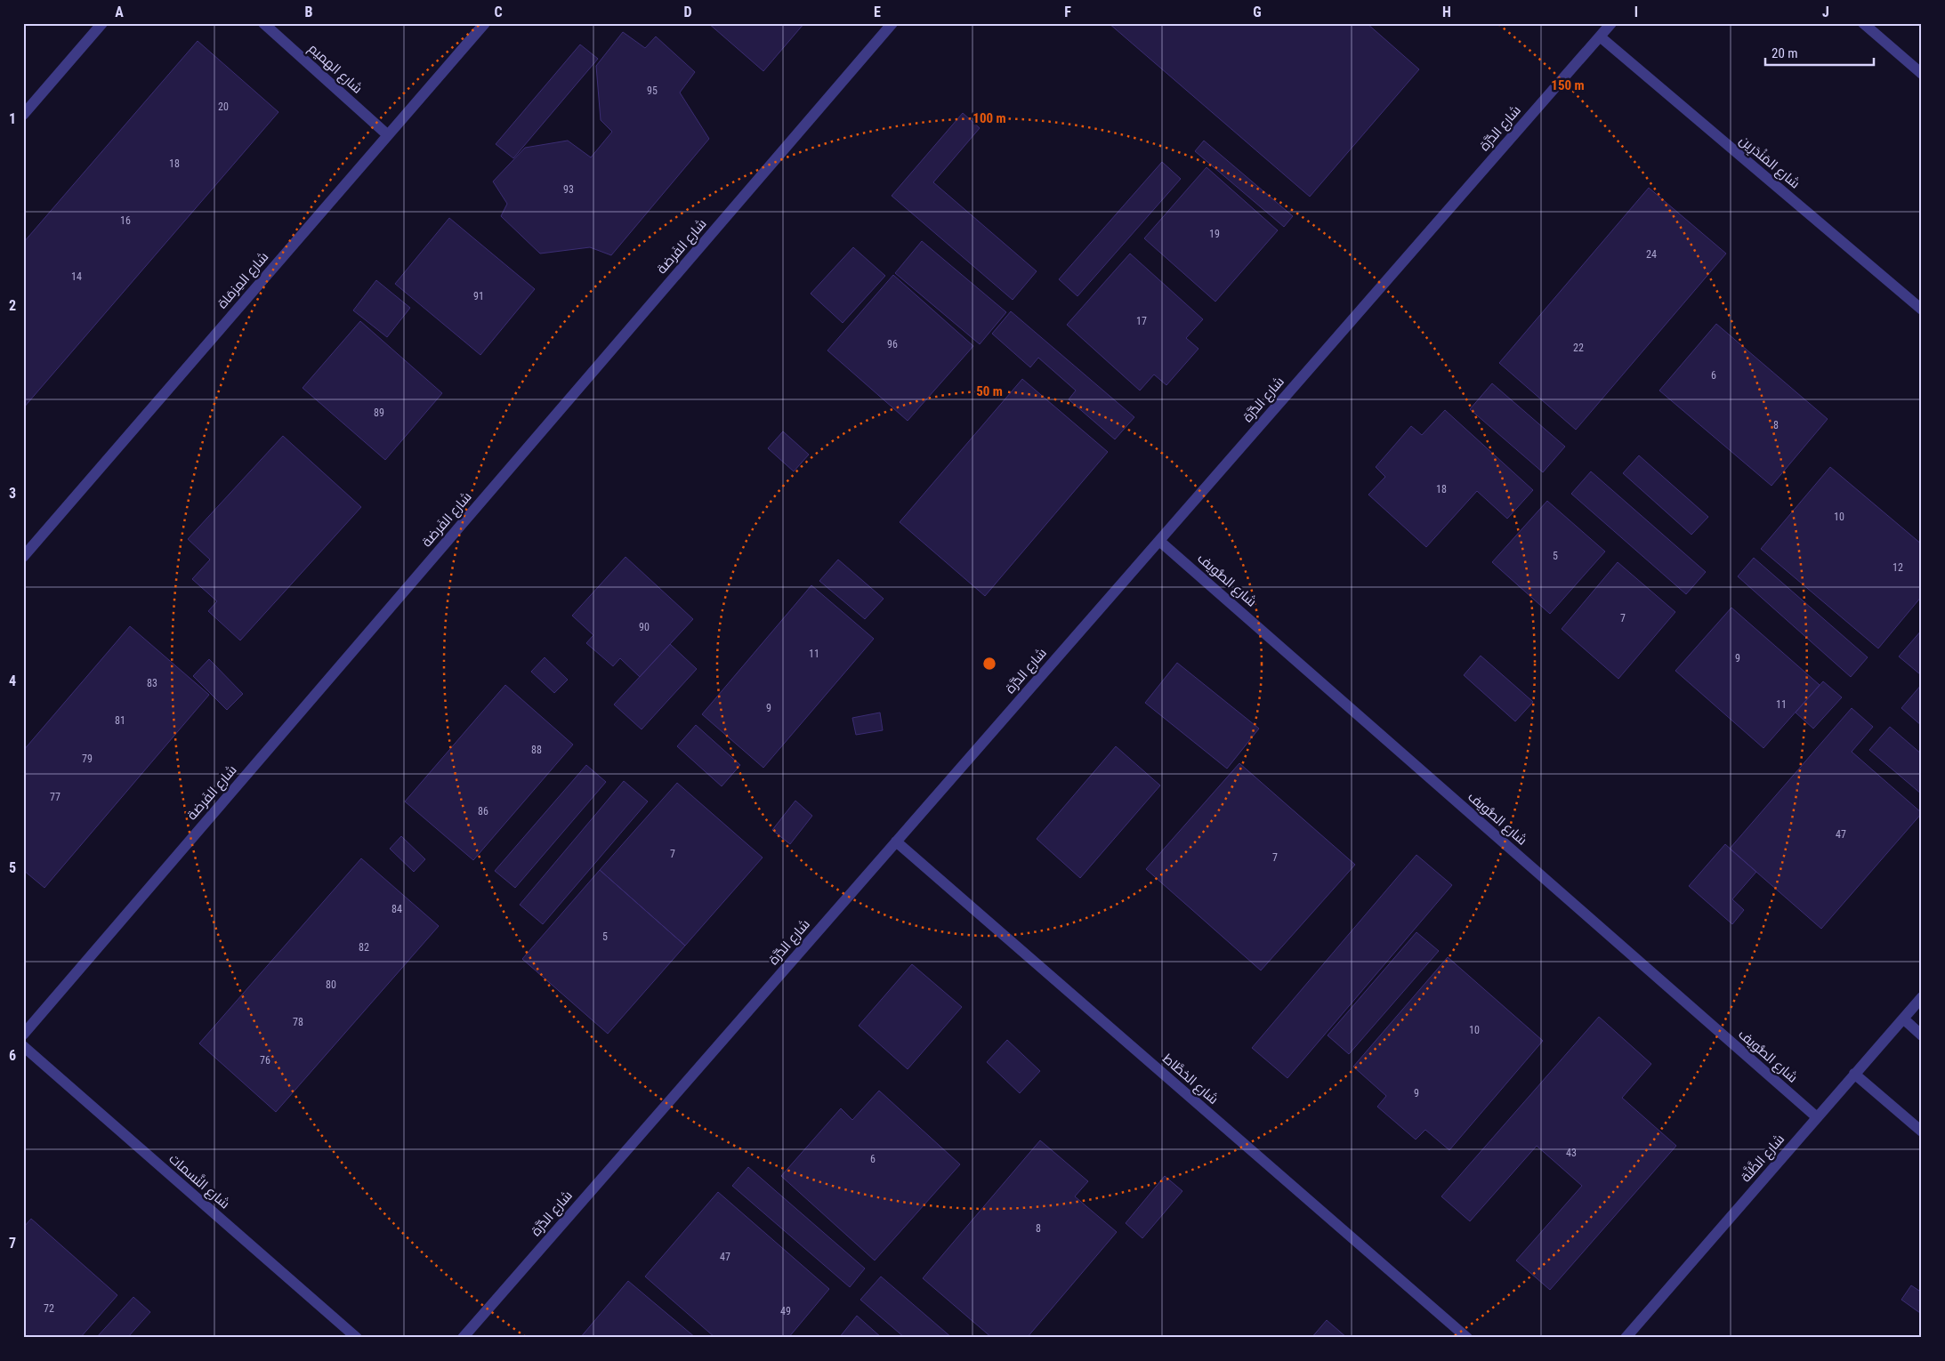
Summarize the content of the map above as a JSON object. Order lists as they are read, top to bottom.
{
  "streets": {
    "street": [
      "شارع الهميم",
      "شارع الدُّرَّة",
      "شارع المَنْدَرِين",
      "شارع الفَرضة",
      "شارع المِزمَاة",
      "شارع الصُّويف",
      "شارع الخطَّاط",
      "شارع الظَّنَّة",
      "شارع النَّسمات"
    ]
  },
  "crossings": [
    ["شارع الهميم", "شارع المِزمَاة"],
    ["شارع الدُّرَّة", "شارع المَنْدَرِين"],
    ["شارع الدُّرَّة", "شارع الصُّويف"],
    ["شارع الدُّرَّة", "شارع الخطَّاط"],
    ["شارع الصُّويف", "شارع الظَّنَّة"]
  ],
  "house_numbers": [
    "95",
    "20",
    "18",
    "93",
    "16",
    "19",
    "24",
    "14",
    "91",
    "17",
    "96",
    "22",
    "6",
    "89",
    "8",
    "18",
    "10",
    "5",
    "12",
    "7",
    "90",
    "11",
    "9",
    "83",
    "11",
    "9",
    "81",
    "88",
    "79",
    "77",
    "86",
    "47",
    "7",
    "7",
    "84",
    "5",
    "82",
    "80",
    "78",
    "10",
    "76",
    "9",
    "43",
    "6",
    "8",
    "47",
    "72",
    "49"
  ],
  "scale_bar": "20 m",
  "grid": {
    "columns": [
      "A",
      "B",
      "C",
      "D",
      "E",
      "F",
      "G",
      "H",
      "I",
      "J"
    ],
    "rows": [
      "1",
      "2",
      "3",
      "4",
      "5",
      "6",
      "7"
    ]
  },
  "rings": ["150 m", "100 m", "50 m"]
}
